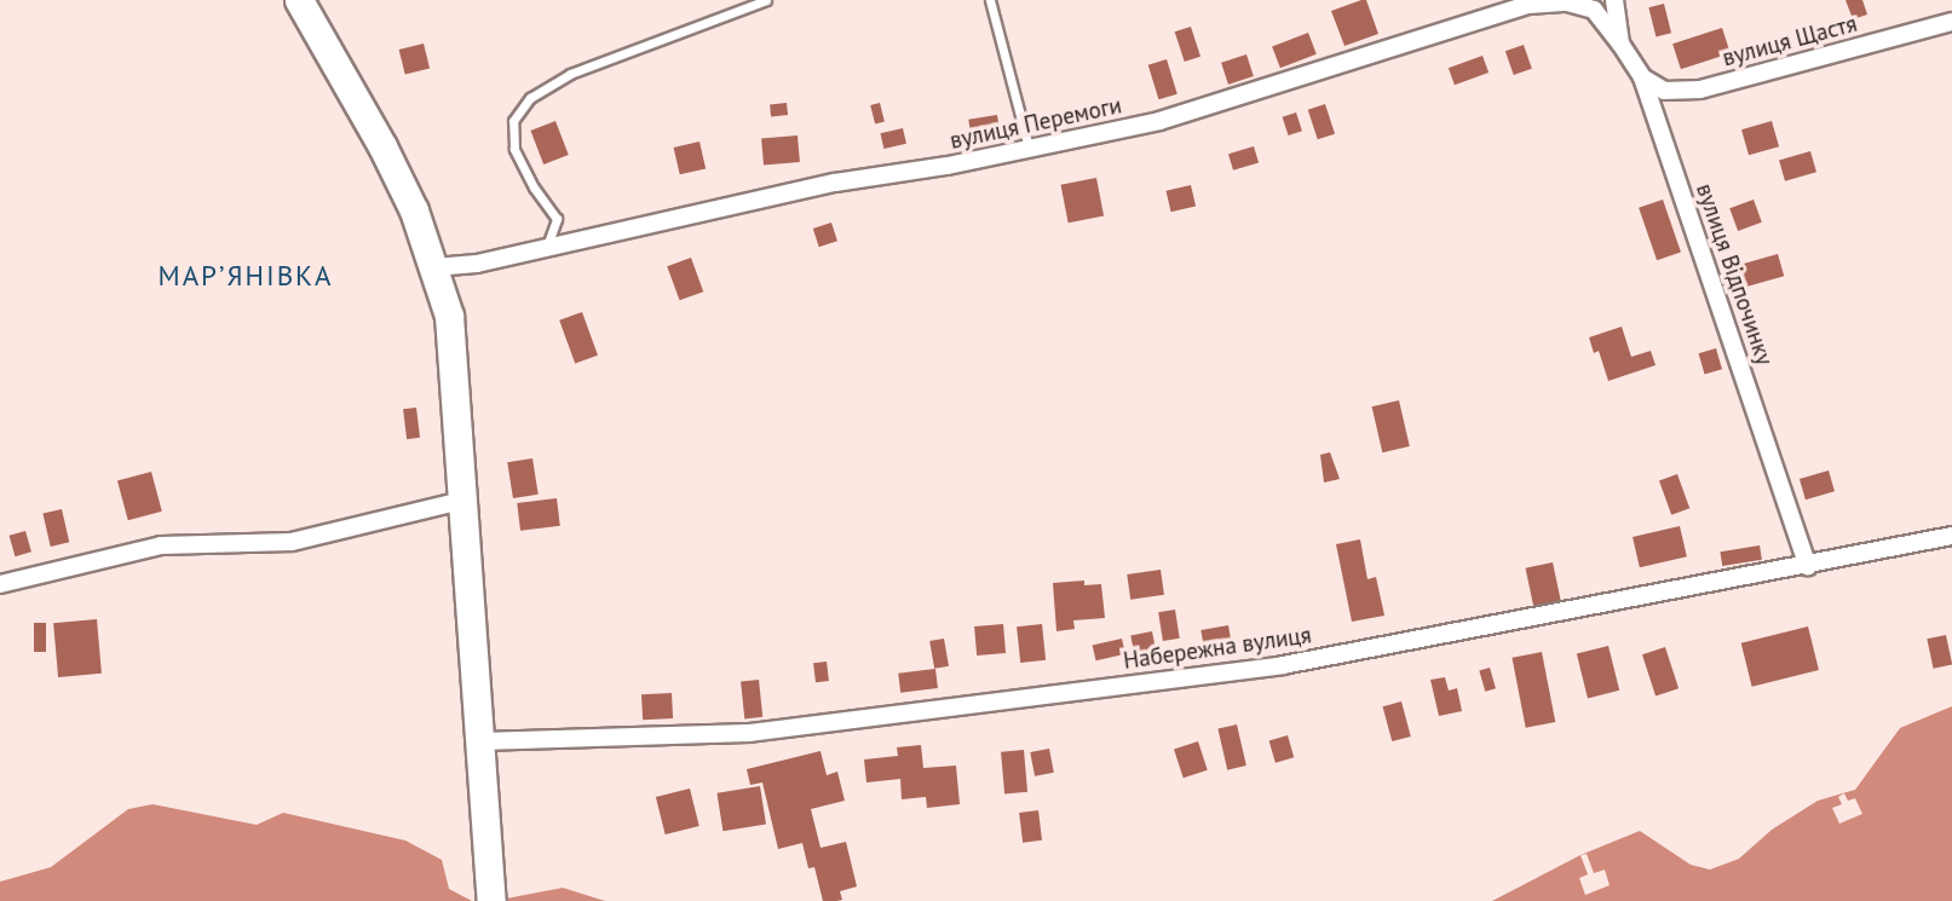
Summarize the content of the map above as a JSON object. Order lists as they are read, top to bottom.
{
  "streets": {
    "street": [
      "вулиця Щастя",
      "вулиця Перемоги",
      "вулиця Відпочинку",
      "Набережна вулиця"
    ]
  },
  "crossings": [
    ["вулиця Щастя", "вулиця Відпочинку"],
    ["вулиця Перемоги", "вулиця Відпочинку"],
    ["вулиця Відпочинку", "Набережна вулиця"]
  ],
  "districts": ["МАР’ЯНІВКА"]
}
